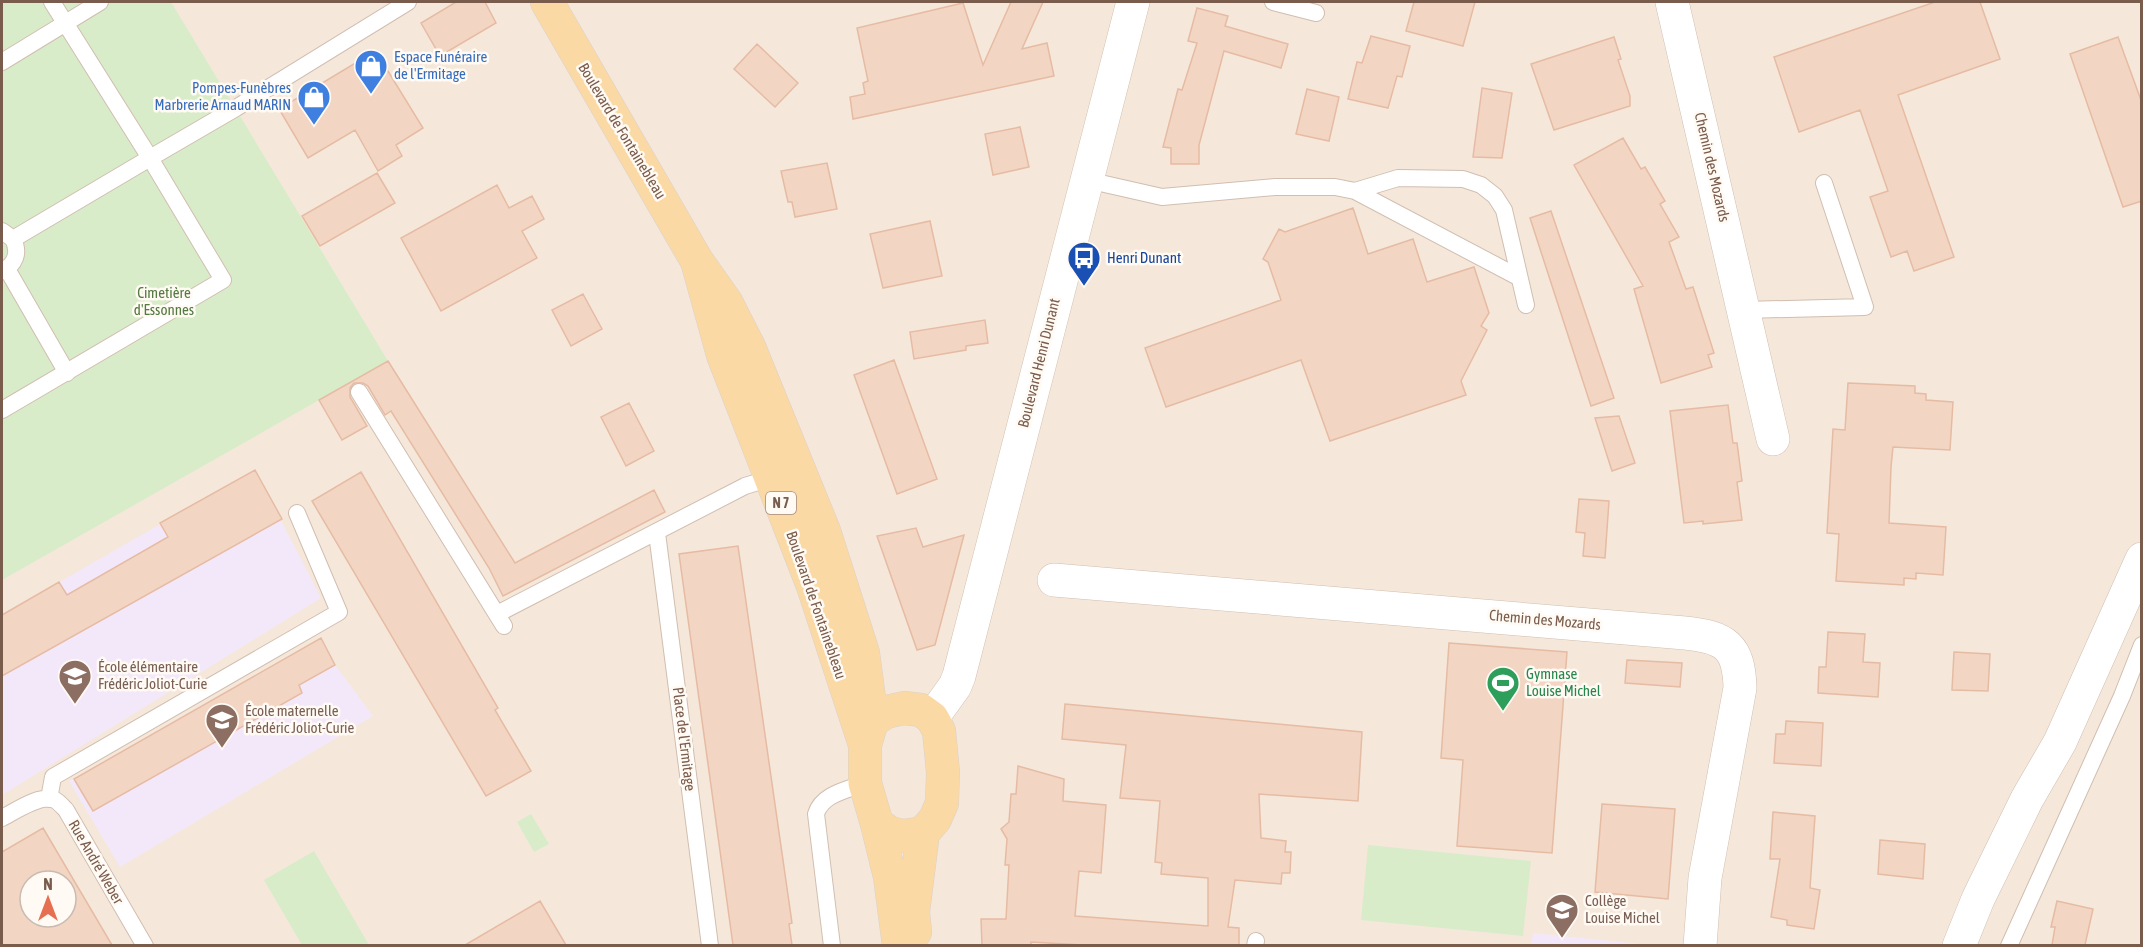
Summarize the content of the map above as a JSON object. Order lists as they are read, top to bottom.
{
  "streets": {
    "main road": ["Boulevard de Fontainebleau", "N 7"],
    "street": ["Chemin des Mozards", "Boulevard Henri Dunant"],
    "lane": ["Place de l'Ermitage", "Rue André Weber"]
  },
  "crossings": [
    ["Boulevard de Fontainebleau", "Boulevard Henri Dunant"],
    ["Boulevard de Fontainebleau", "N 7"],
    ["Boulevard Henri Dunant", "N 7"]
  ],
  "parks": ["Cimetière d'Essonnes"],
  "places": {
    "shop": ["Espace Funéraire de l'Ermitage", "Pompes-Funèbres Marbrerie Arnaud MARIN"],
    "bus stop": ["Henri Dunant"],
    "school or university": ["École élémentaire Frédéric Joliot-Curie", "École maternelle Frédéric Joliot-Curie", "Collège Louise Michel"],
    "sports": ["Gymnase Louise Michel"]
  },
  "north": "top"
}
